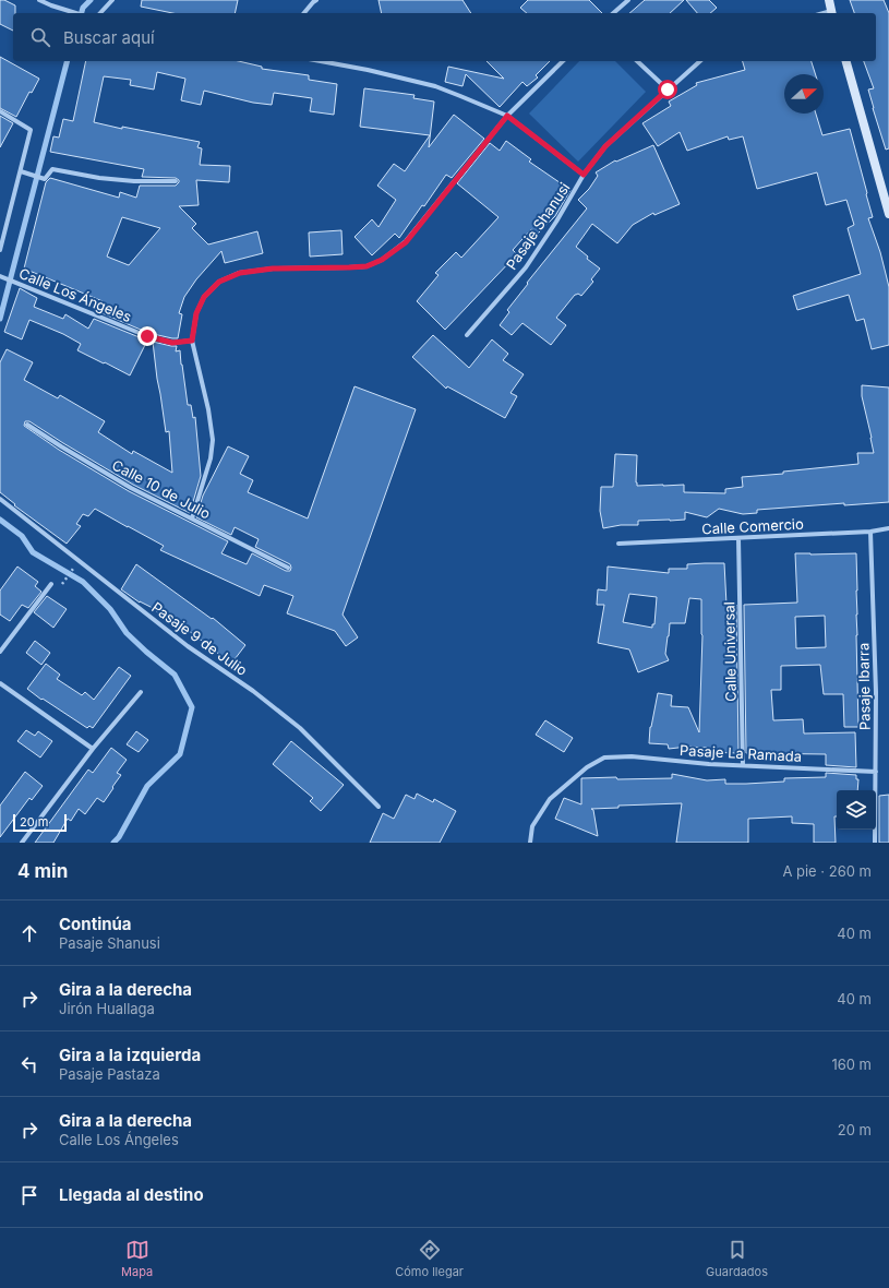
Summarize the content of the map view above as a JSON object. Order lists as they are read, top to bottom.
{
  "streets": {
    "street": [
      "Pasaje Shanusi",
      "Calle Los Ángeles",
      "Calle 10 de Julio",
      "Calle Comercio",
      "Pasaje 9 de Julio",
      "Calle Universal",
      "Pasaje Ibarra",
      "Pasaje La Ramada"
    ]
  },
  "crossings": [
    ["Calle Comercio", "Calle Universal"],
    ["Calle Comercio", "Pasaje Ibarra"],
    ["Calle Universal", "Pasaje La Ramada"],
    ["Pasaje Ibarra", "Pasaje La Ramada"]
  ],
  "scale_bar": "20 m",
  "north": "right",
  "page": {
    "search": "Buscar aquí",
    "scale": "20 m",
    "heading": ["4 min", "A pie · 260 m"],
    "list": [
      ["Continúa", "Pasaje Shanusi", "40 m"],
      ["Gira a la derecha", "Jirón Huallaga", "40 m"],
      ["Gira a la izquierda", "Pasaje Pastaza", "160 m"],
      ["Gira a la derecha", "Calle Los Ángeles", "20 m"],
      "Llegada al destino"
    ],
    "nav": ["Mapa", "Cómo llegar", "Guardados"]
  }
}
